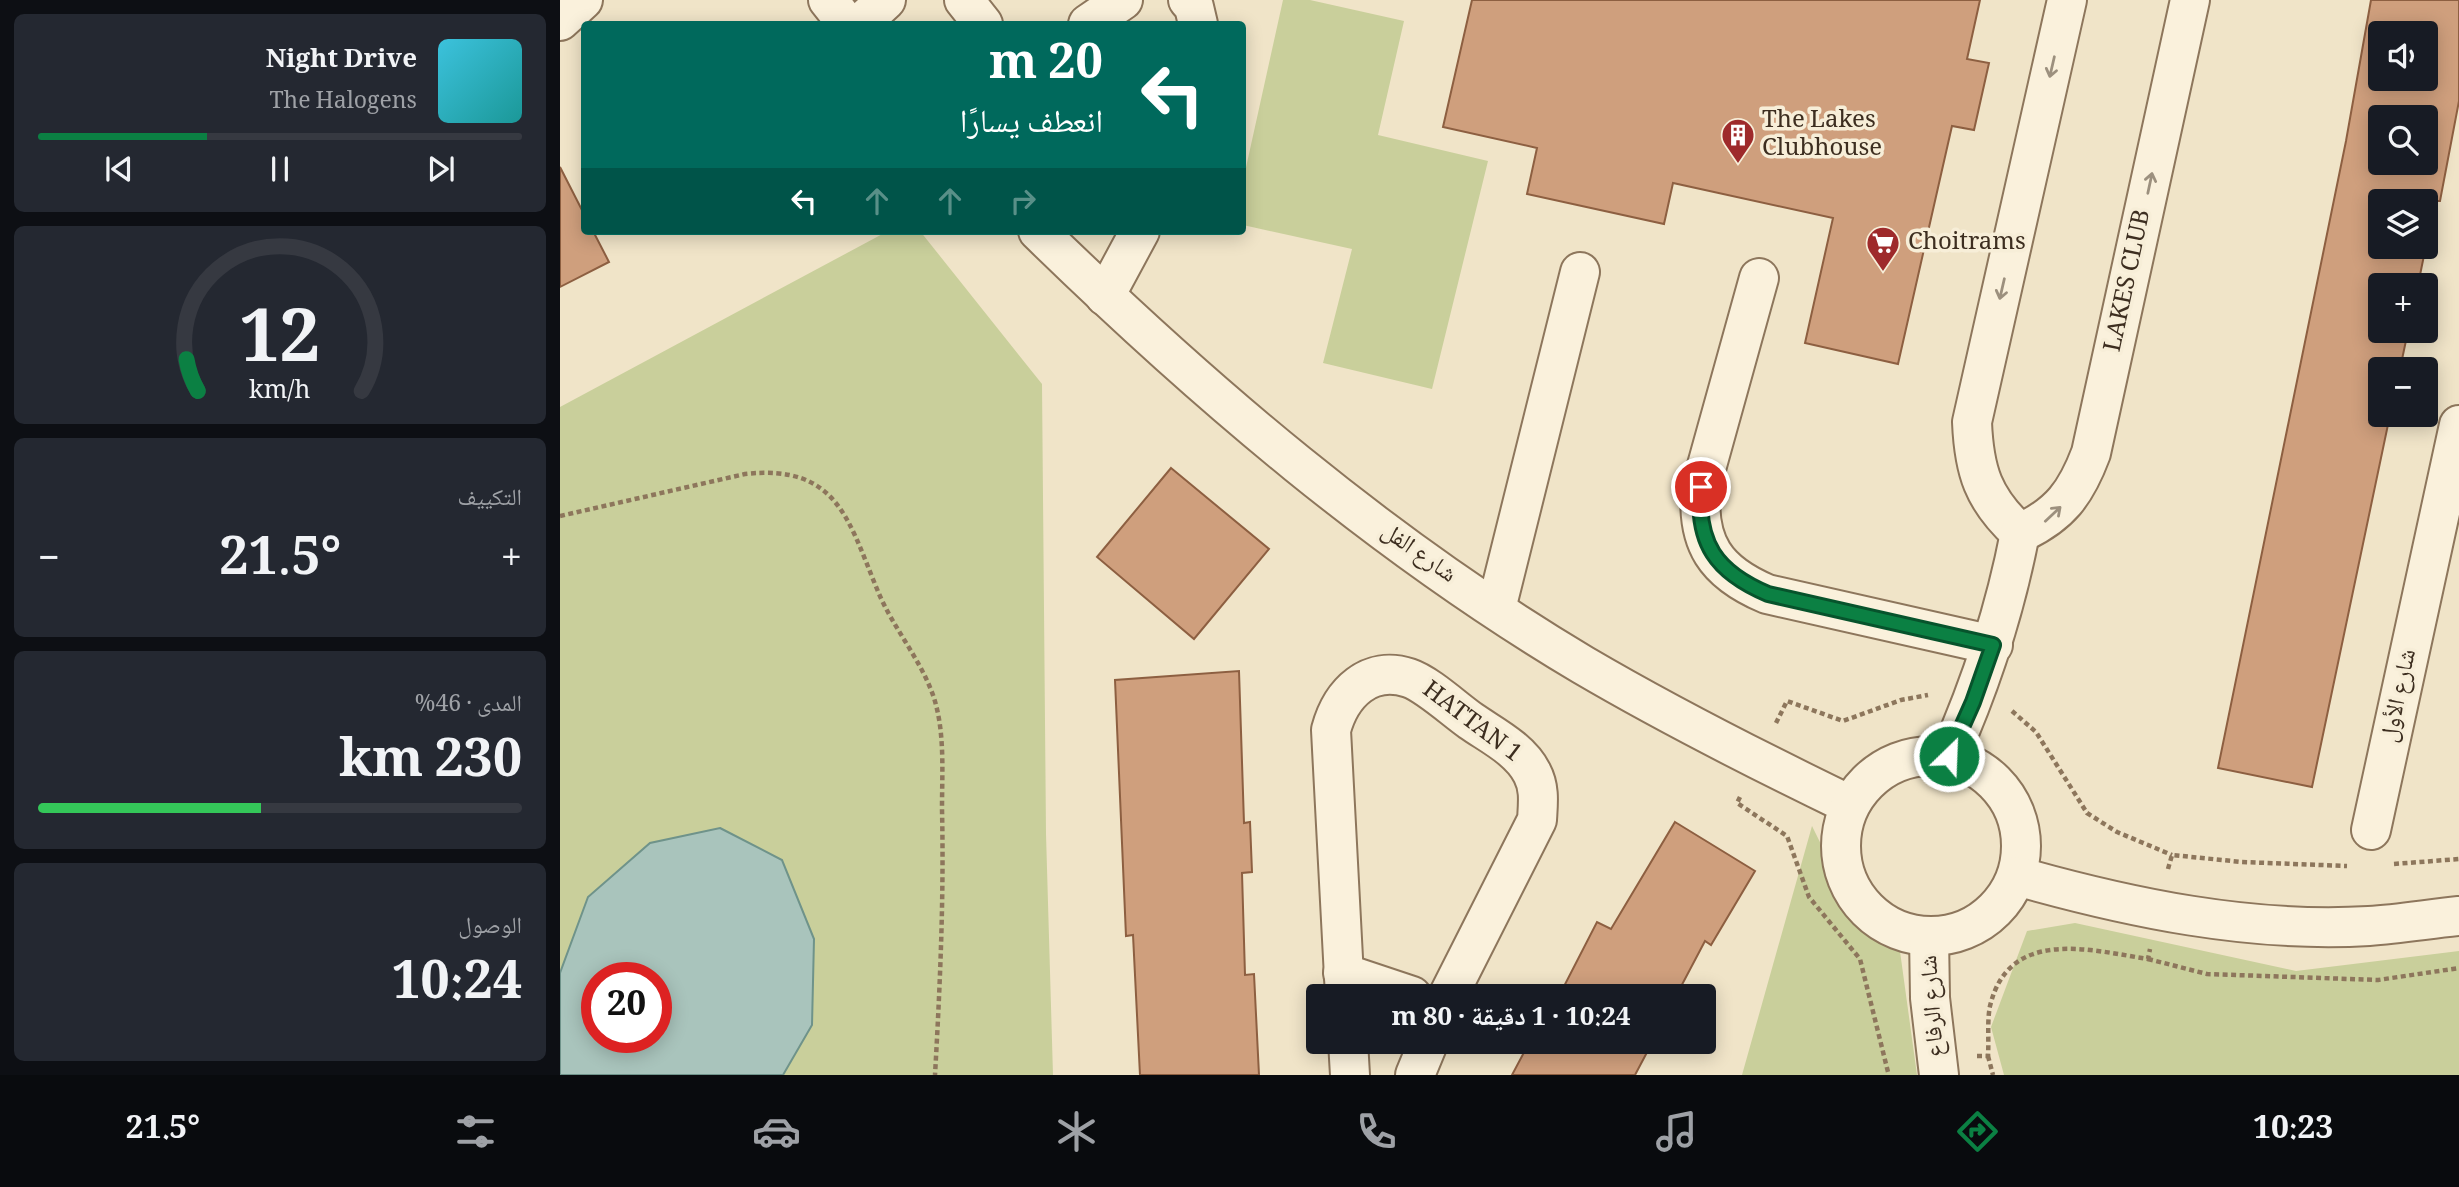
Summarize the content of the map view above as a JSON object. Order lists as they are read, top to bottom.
{
  "streets": {
    "street": [
      "LAKES CLUB",
      "شارع الفل",
      "شارع الأول",
      "HATTAN 1",
      "شارع الرفاع"
    ]
  },
  "crossings": [
    ["شارع الفل", "شارع الرفاع"]
  ],
  "places": {
    "building": ["The Lakes Clubhouse"],
    "supermarket": ["Choitrams"]
  },
  "page": {
    "map_buttons": ["+", "−"],
    "turn": ["20 m", "انعطف يسارًا"],
    "song": ["Night Drive", "The Halogens"],
    "tile": [
      "التكييف",
      ["المدى · 46%", "230 km"],
      ["الوصول", "10:24"]
    ],
    "heat": ["−", "21.5°", "+"],
    "limit": "20",
    "trip": "10:24 · 1 دقيقة · 80 m",
    "tabs": ["10:23", "21.5°"],
    "gauge": ["12", "km/h"]
  }
}
